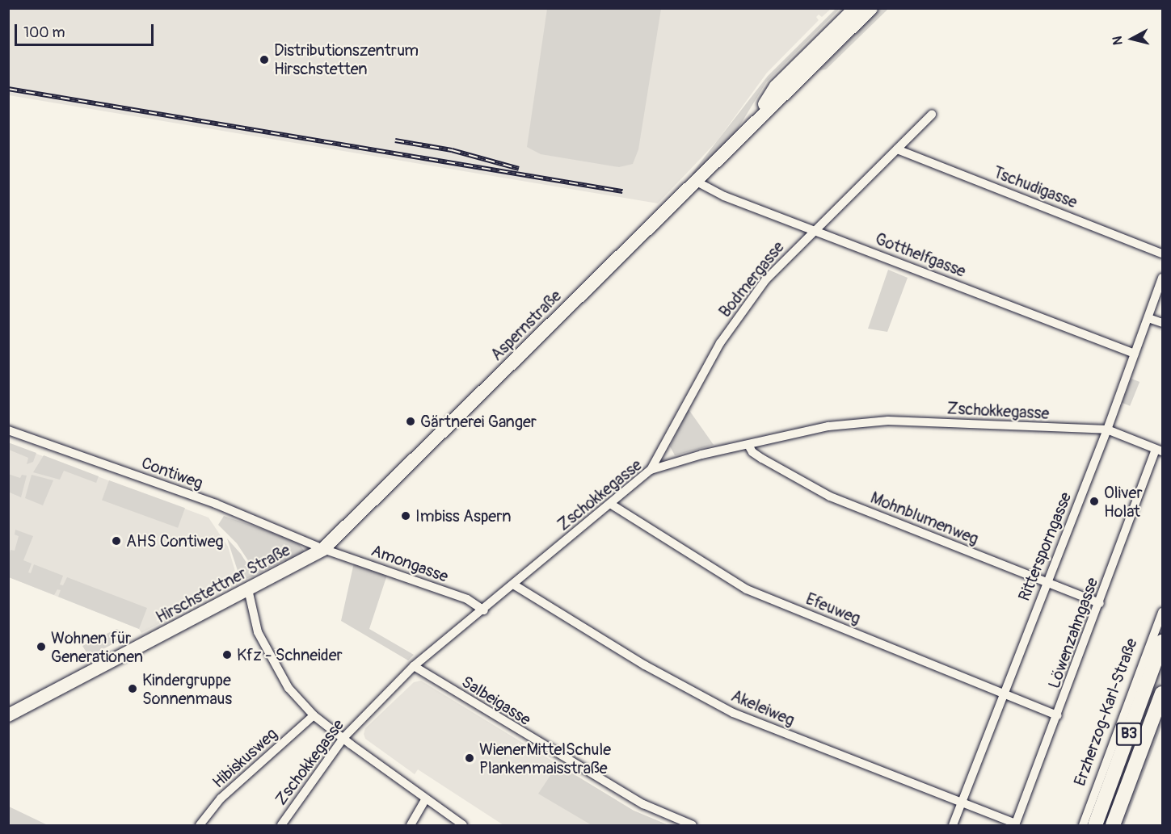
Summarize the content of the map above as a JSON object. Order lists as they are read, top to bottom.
{
  "streets": {
    "main road": [
      "Aspernstraße",
      "Hirschstettner Straße",
      "Erzherzog-Karl-Straße",
      "B3"
    ],
    "street": [
      "Tschudigasse",
      "Gotthelfgasse",
      "Bodmergasse",
      "Zschokkegasse",
      "Contiweg",
      "Mohnblumenweg",
      "Rittersporngasse",
      "Amongasse",
      "Efeuweg",
      "Löwenzahngasse",
      "Salbeigasse",
      "Akeleiweg",
      "Hibiskusweg"
    ]
  },
  "crossings": [
    ["Tschudigasse", "Bodmergasse"],
    ["Gotthelfgasse", "Bodmergasse"],
    ["Gotthelfgasse", "Aspernstraße"],
    ["Gotthelfgasse", "Rittersporngasse"],
    ["Bodmergasse", "Zschokkegasse"],
    ["Aspernstraße", "Contiweg"],
    ["Aspernstraße", "Amongasse"],
    ["Aspernstraße", "Hirschstettner Straße"],
    ["Zschokkegasse", "Mohnblumenweg"],
    ["Zschokkegasse", "Rittersporngasse"],
    ["Zschokkegasse", "Amongasse"],
    ["Zschokkegasse", "Efeuweg"],
    ["Zschokkegasse", "Löwenzahngasse"],
    ["Zschokkegasse", "Salbeigasse"],
    ["Zschokkegasse", "Akeleiweg"],
    ["Contiweg", "Amongasse"],
    ["Contiweg", "Hirschstettner Straße"],
    ["Mohnblumenweg", "Rittersporngasse"],
    ["Mohnblumenweg", "Löwenzahngasse"],
    ["Rittersporngasse", "Efeuweg"],
    ["Rittersporngasse", "Akeleiweg"],
    ["Amongasse", "Hirschstettner Straße"],
    ["Efeuweg", "Löwenzahngasse"],
    ["Löwenzahngasse", "Akeleiweg"]
  ],
  "places": [
    "Distributionszentrum Hirschstetten",
    "Gärtnerei Ganger",
    "Oliver Holat",
    "Imbiss Aspern",
    "AHS Contiweg",
    "Wohnen für Generationen",
    "Kfz - Schneider",
    "Kindergruppe Sonnenmaus",
    "WienerMittelSchule Plankenmaisstraße"
  ],
  "scale_bar": "100 m",
  "north": "left"
}
